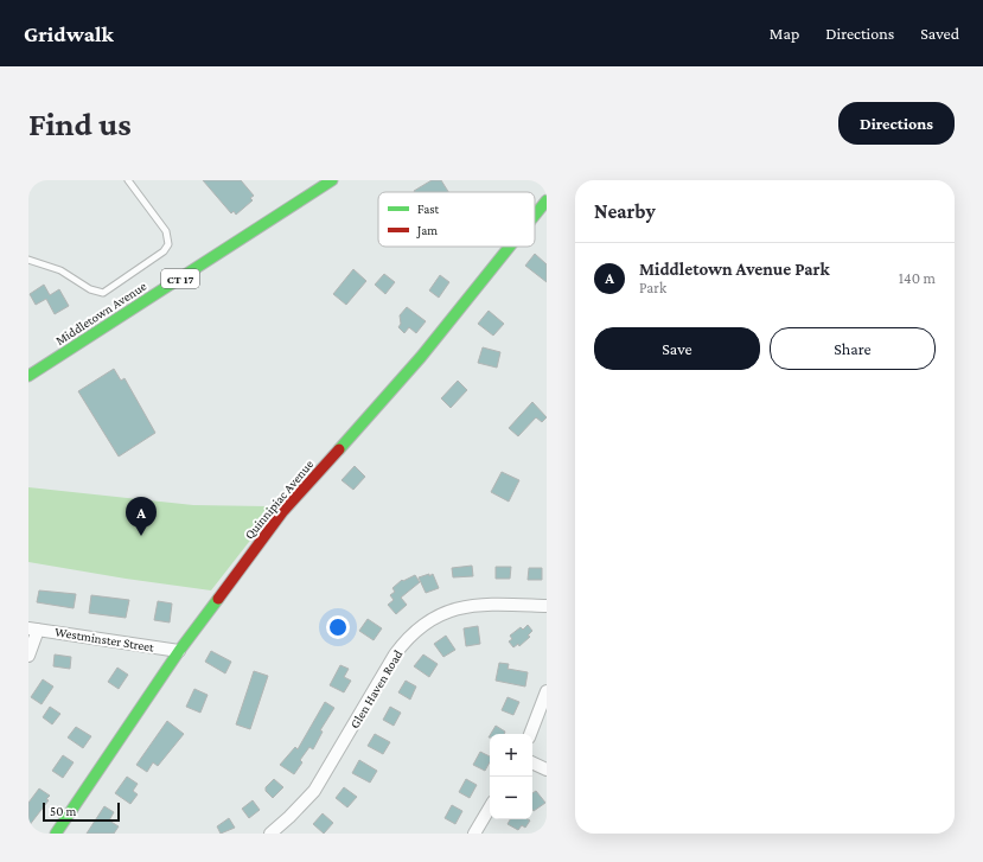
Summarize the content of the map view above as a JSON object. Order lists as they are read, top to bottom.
{
  "streets": {
    "main road": ["CT 17", "Middletown Avenue", "Quinnipiac Avenue"],
    "street": ["Westminster Street", "Glen Haven Road"]
  },
  "crossings": [
    ["Quinnipiac Avenue", "Westminster Street"]
  ],
  "legend": ["Fast", "Jam"],
  "scale_bar": "50 m",
  "page": {
    "header": "Gridwalk",
    "nav": ["Map", "Directions", "Saved"],
    "buttons": [
      "Directions",
      ["Save", "Share"]
    ],
    "title": "Find us",
    "heading": "Nearby",
    "list": [
      {
        "mark": "A",
        "name": "Middletown Avenue Park",
        "note": "Park",
        "value": "140 m"
      }
    ],
    "pins": "A",
    "map_buttons": ["+", "−"],
    "scale": "50 m"
  }
}
